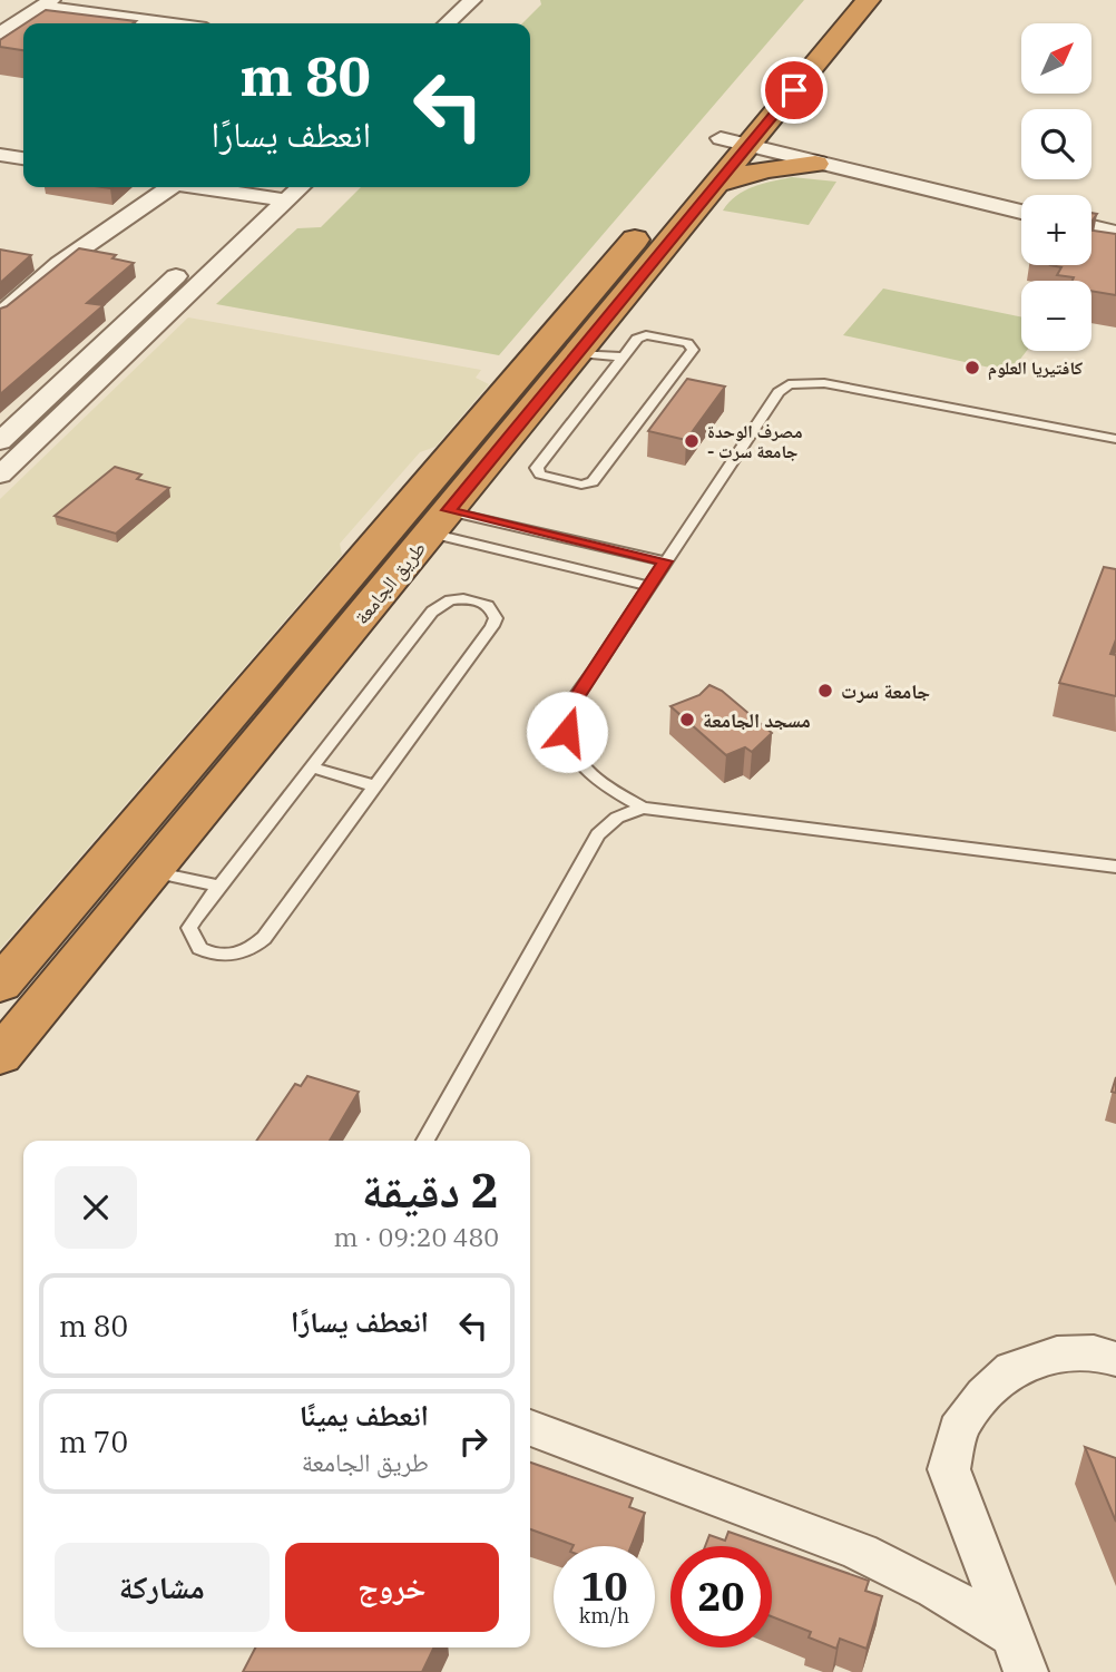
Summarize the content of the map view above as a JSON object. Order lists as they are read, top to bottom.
{
  "streets": {
    "highway": ["طريق الجامعة"]
  },
  "places": [
    "كافتيريا العلوم",
    "مصرف الوحدة - جامعة سرت",
    "جامعة سرت",
    "مسجد الجامعة"
  ],
  "north": "top right",
  "page": {
    "map_buttons": ["+", "−"],
    "turn": ["80 m", "انعطف يسارًا"],
    "heading": ["2 دقيقة", "480 m · 09:20"],
    "list": [
      {
        "name": "انعطف يسارًا",
        "value": "80 m"
      },
      {
        "name": "انعطف يمينًا",
        "note": "طريق الجامعة",
        "value": "70 m"
      }
    ],
    "buttons": ["خروج", "مشاركة"],
    "speed": "10 km/h",
    "limit": "20"
  }
}
